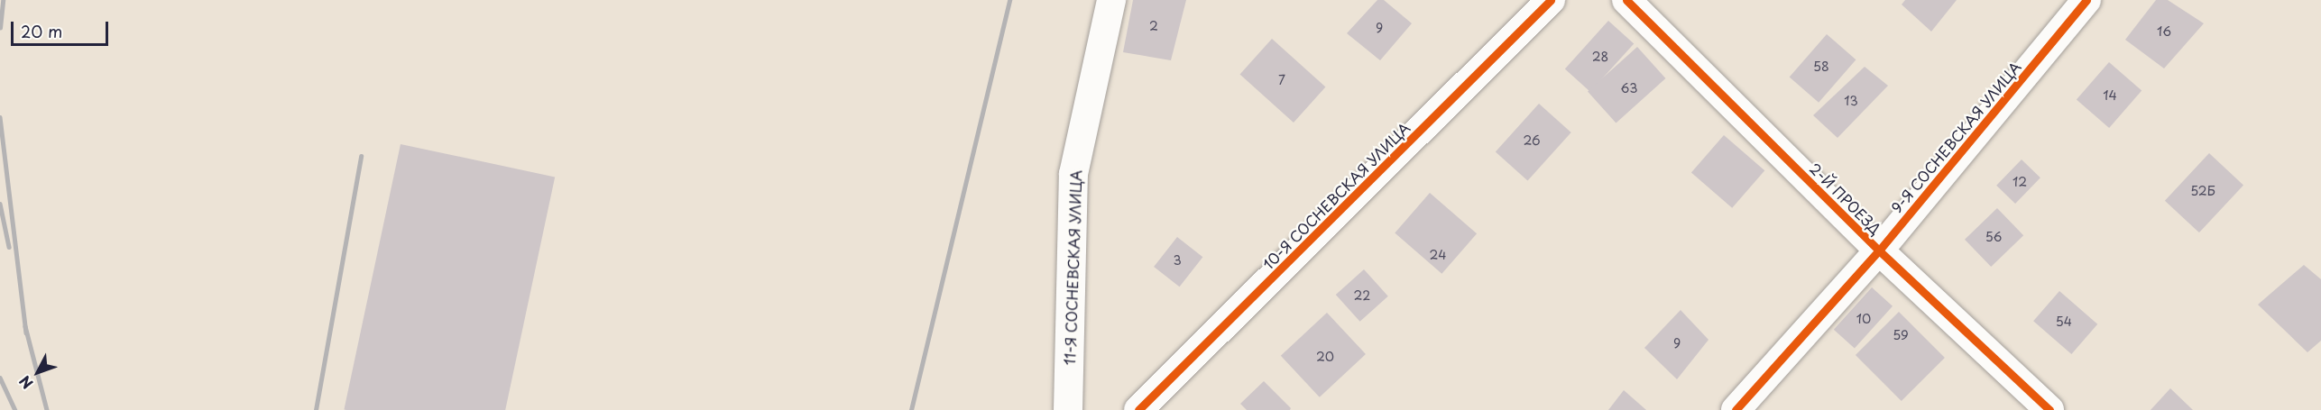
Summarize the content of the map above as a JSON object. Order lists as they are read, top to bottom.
{
  "streets": {
    "street": [
      "9-Я СОСНЕВСКАЯ УЛИЦА",
      "10-Я СОСНЕВСКАЯ УЛИЦА",
      "2-Й ПРОЕЗД",
      "11-Я СОСНЕВСКАЯ УЛИЦА"
    ]
  },
  "crossings": [
    ["9-Я СОСНЕВСКАЯ УЛИЦА", "2-Й ПРОЕЗД"]
  ],
  "house_numbers": [
    "2",
    "9",
    "16",
    "28",
    "58",
    "7",
    "63",
    "14",
    "13",
    "26",
    "12",
    "52Б",
    "56",
    "24",
    "3",
    "22",
    "10",
    "54",
    "59",
    "9",
    "20"
  ],
  "scale_bar": "20 m",
  "north": "bottom left"
}
